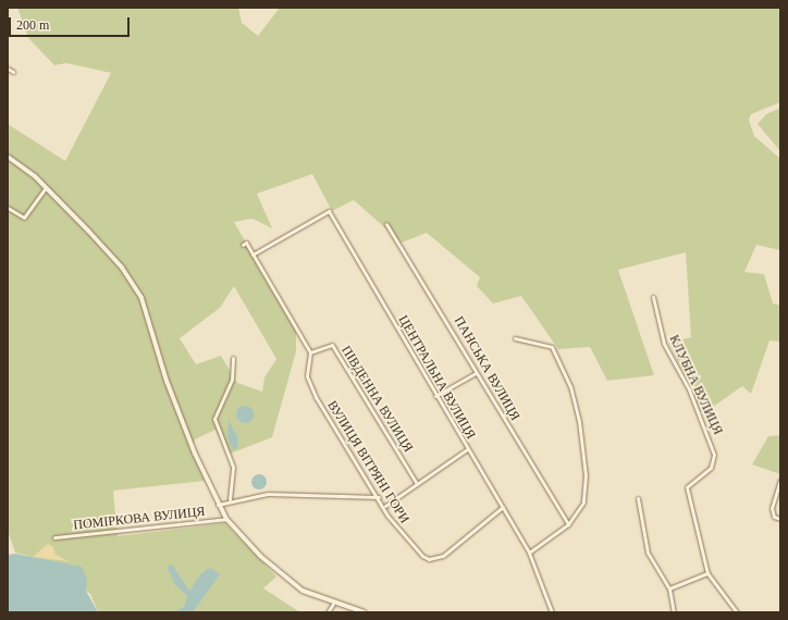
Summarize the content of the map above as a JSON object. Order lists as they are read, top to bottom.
{
  "streets": {
    "street": [
      "ПАНСЬКА ВУЛИЦЯ",
      "ЦЕНТРАЛЬНА ВУЛИЦЯ",
      "КЛУБНА ВУЛИЦЯ",
      "ПІВДЕННА ВУЛИЦЯ",
      "ВУЛИЦЯ ВІТРЯНІ ГОРИ",
      "ПОМІРКОВА ВУЛИЦЯ"
    ]
  },
  "crossings": [
    ["ЦЕНТРАЛЬНА ВУЛИЦЯ", "ВУЛИЦЯ ВІТРЯНІ ГОРИ"],
    ["ПІВДЕННА ВУЛИЦЯ", "ВУЛИЦЯ ВІТРЯНІ ГОРИ"]
  ],
  "scale_bar": "200 m"
}
